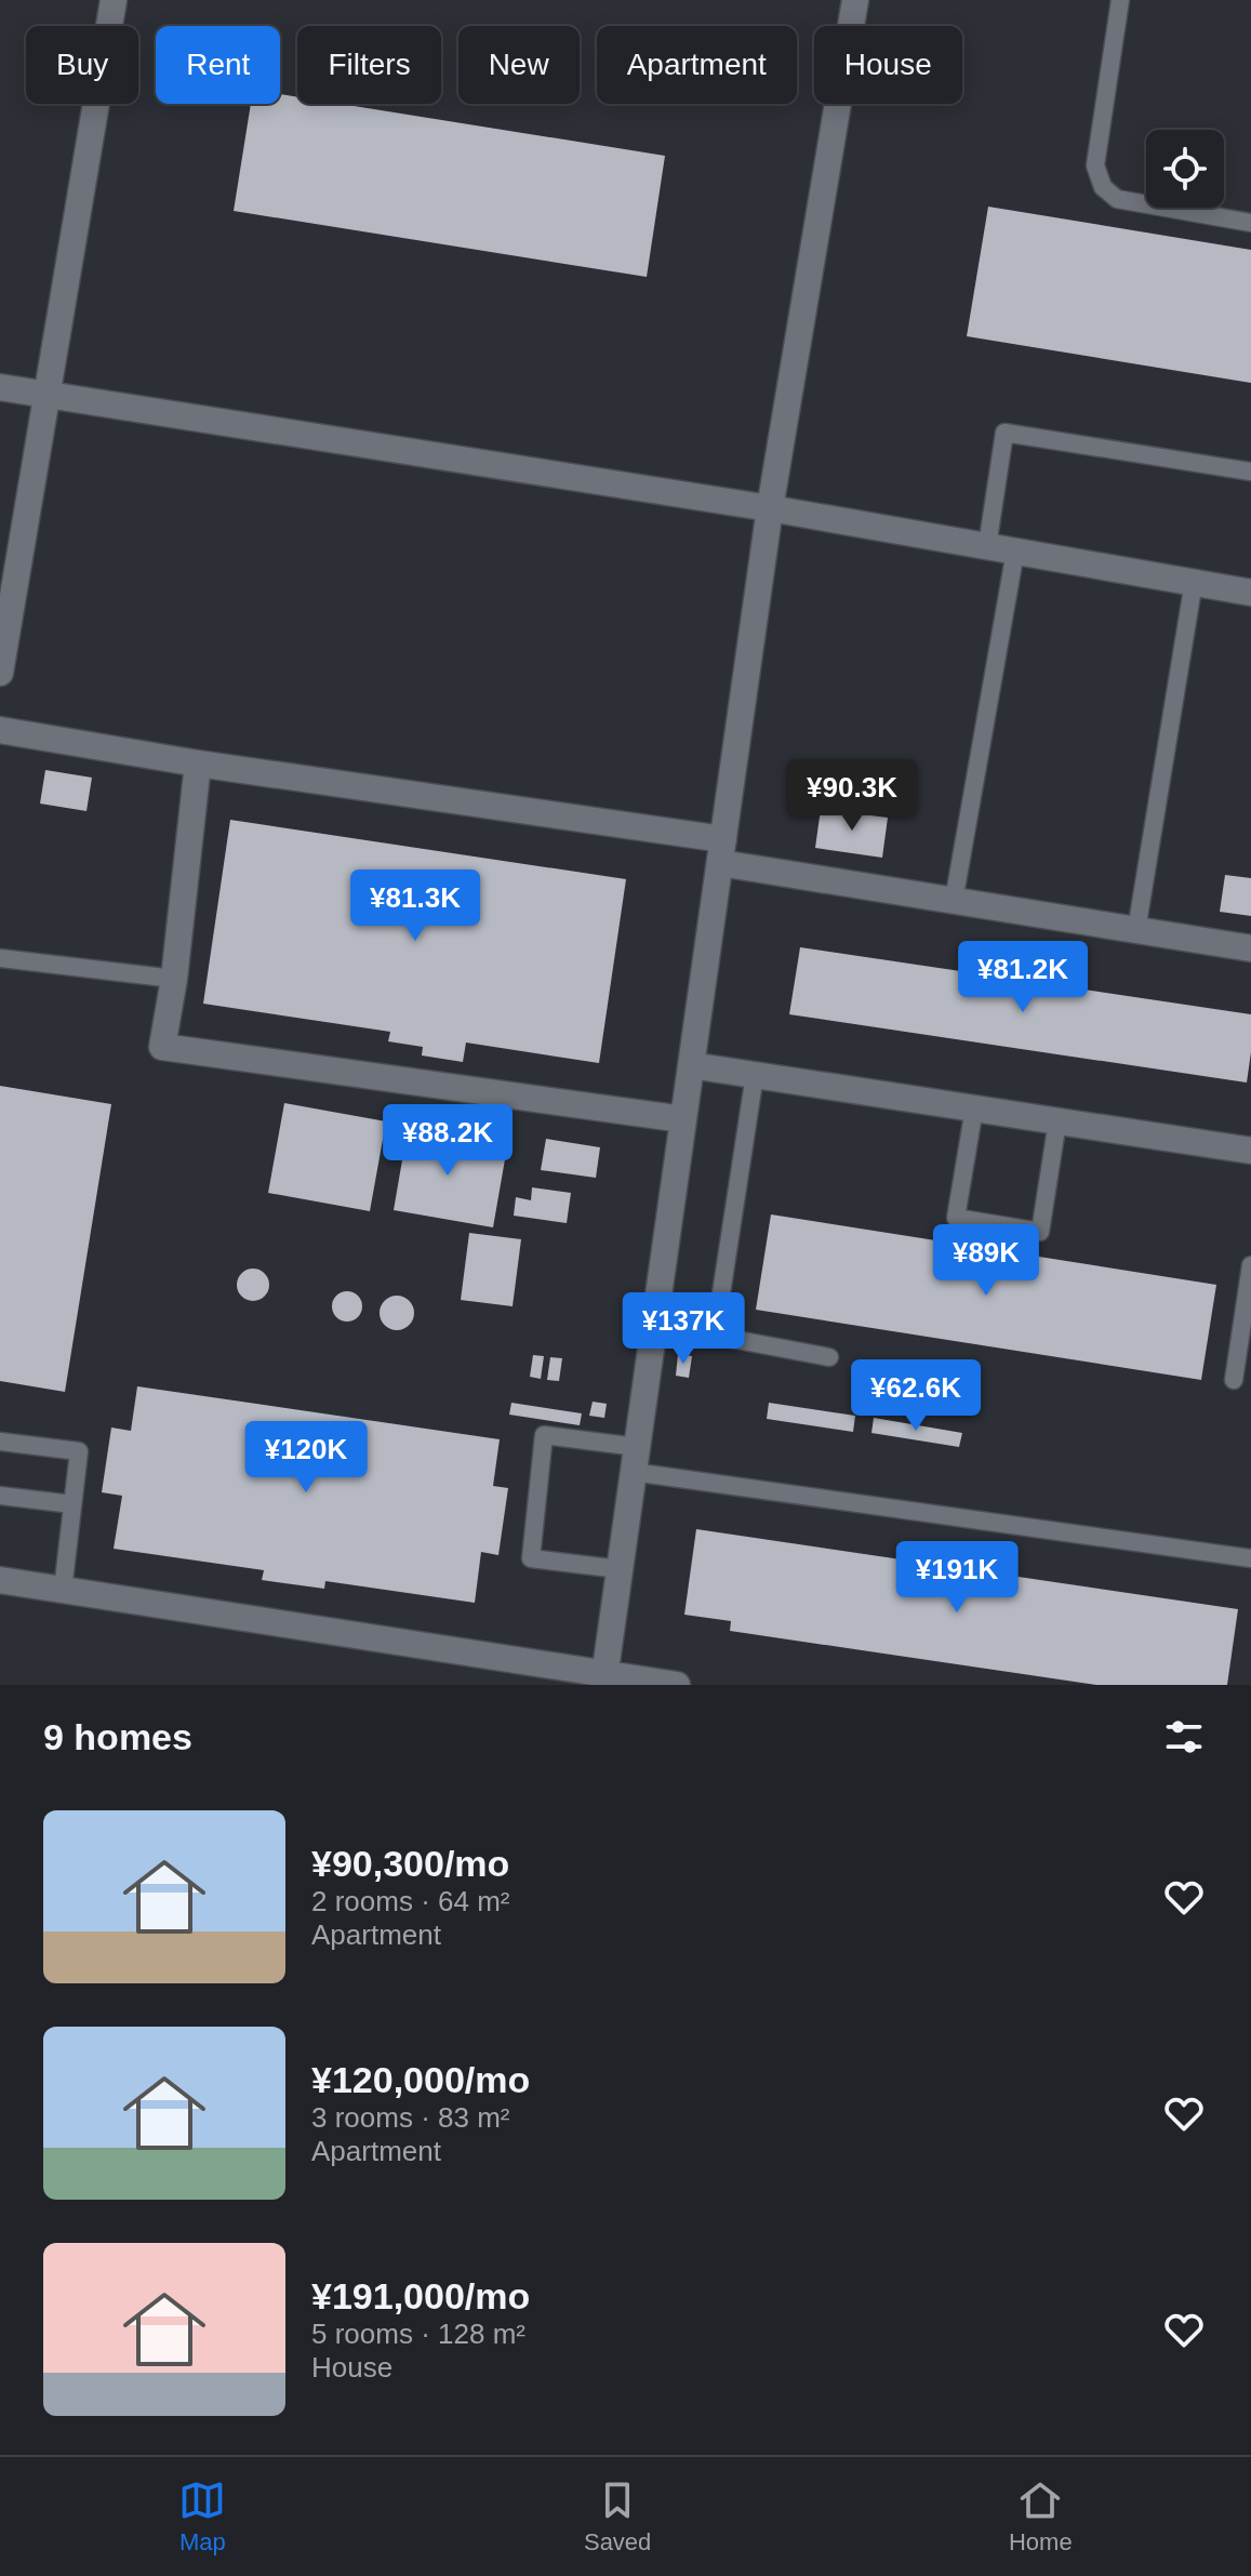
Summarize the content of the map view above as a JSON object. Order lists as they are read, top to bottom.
{
  "page": {
    "chip": [
      "Buy",
      "Rent",
      "Filters",
      "New",
      "Apartment",
      "House"
    ],
    "price": [
      "¥90.3K",
      "¥81.3K",
      "¥81.2K",
      "¥88.2K",
      "¥89K",
      "¥137K",
      "¥62.6K",
      "¥120K",
      "¥191K"
    ],
    "heading": "9 homes",
    "list": [
      {
        "name": "¥90,300/mo",
        "note": "2 rooms · 64 m² · Apartment"
      },
      {
        "name": "¥120,000/mo",
        "note": "3 rooms · 83 m² · Apartment"
      },
      {
        "name": "¥191,000/mo",
        "note": "5 rooms · 128 m² · House"
      }
    ],
    "tabs": ["Map", "Saved", "Home"]
  }
}
